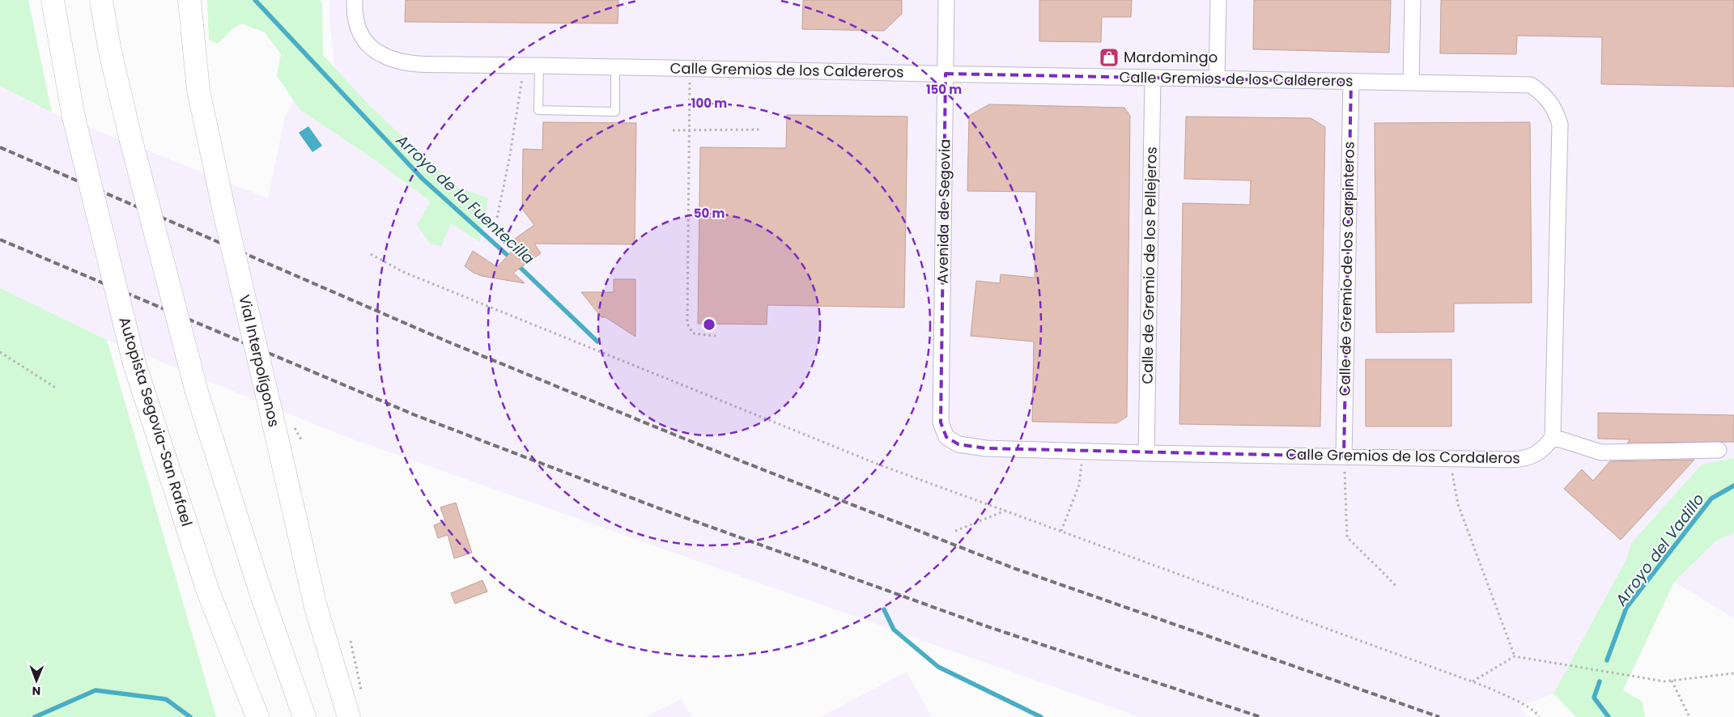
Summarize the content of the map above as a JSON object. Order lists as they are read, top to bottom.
{
  "streets": {
    "main road": ["Vial Interpolígonos", "Autopista Segovia-San Rafael"],
    "street": [
      "Calle Gremios de los Caldereros",
      "Avenida de Segovia",
      "Calle de Gremio de los Pellejeros",
      "Calle de Gremio de los Carpinteros",
      "Calle Gremios de los Cordaleros"
    ]
  },
  "crossings": [
    ["Calle Gremios de los Caldereros", "Avenida de Segovia"],
    ["Calle Gremios de los Caldereros", "Calle de Gremio de los Pellejeros"],
    ["Calle Gremios de los Caldereros", "Calle de Gremio de los Carpinteros"],
    ["Calle Gremios de los Caldereros", "Calle Gremios de los Cordaleros"],
    ["Avenida de Segovia", "Calle Gremios de los Cordaleros"],
    ["Calle de Gremio de los Pellejeros", "Calle Gremios de los Cordaleros"],
    ["Calle de Gremio de los Carpinteros", "Calle Gremios de los Cordaleros"]
  ],
  "water": ["Arroyo de la Fuentecilla", "Arroyo del Vadillo"],
  "places": {
    "shop": ["Mardomingo"]
  },
  "north": "bottom",
  "rings": ["150 m", "100 m", "50 m"]
}
